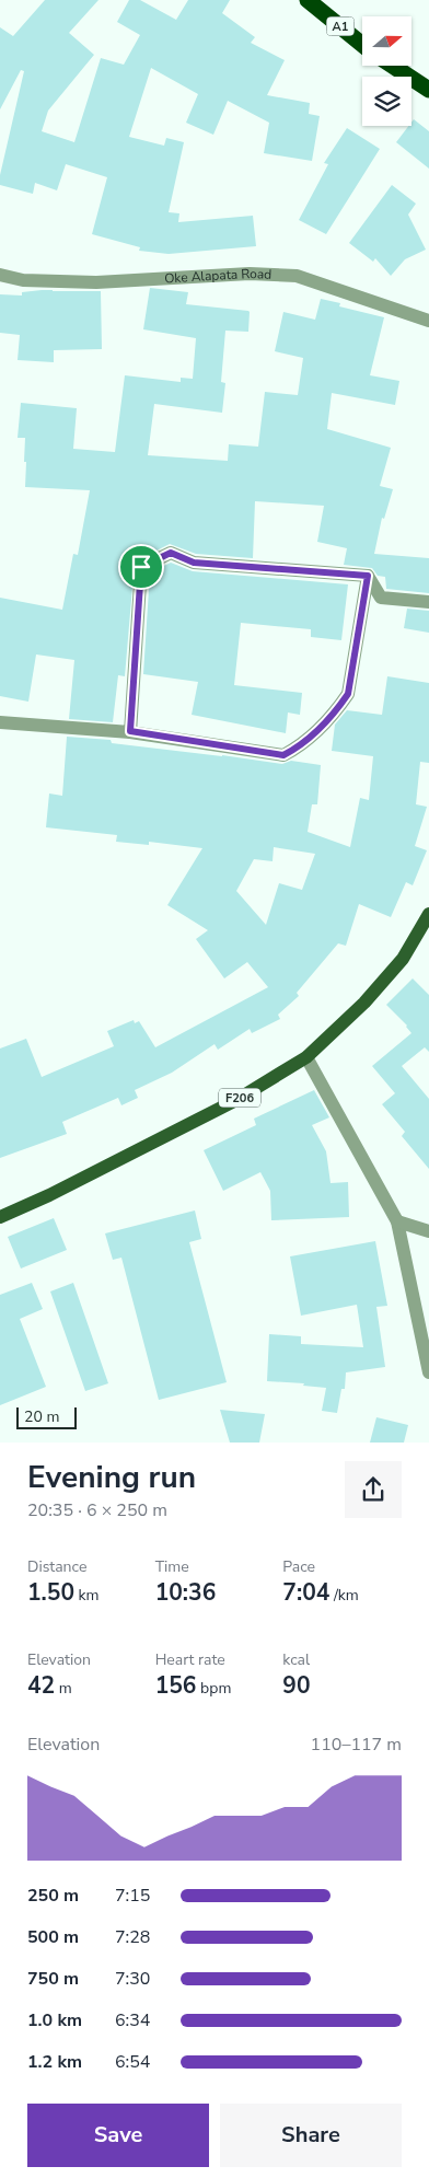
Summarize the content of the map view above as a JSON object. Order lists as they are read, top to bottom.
{
  "streets": {
    "highway": ["A1"],
    "main road": ["F206"],
    "street": ["Oke Alapata Road"]
  },
  "scale_bar": "20 m",
  "north": "right",
  "page": {
    "scale": "20 m",
    "heading": ["Evening run", "20:35 · 6 × 250 m"],
    "stats": [
      ["Distance", "1.50 km"],
      ["Time", "10:36"],
      ["Pace", "7:04 /km"],
      ["Elevation", "42 m"],
      ["Heart rate", "156 bpm"],
      ["kcal", "90"]
    ],
    "chart": ["Elevation", "110–117 m"],
    "list": [
      {
        "name": "250 m",
        "note": "7:15"
      },
      {
        "name": "500 m",
        "note": "7:28"
      },
      {
        "name": "750 m",
        "note": "7:30"
      },
      {
        "name": "1.0 km",
        "note": "6:34"
      },
      {
        "name": "1.2 km",
        "note": "6:54"
      }
    ],
    "buttons": ["Save", "Share"]
  }
}
